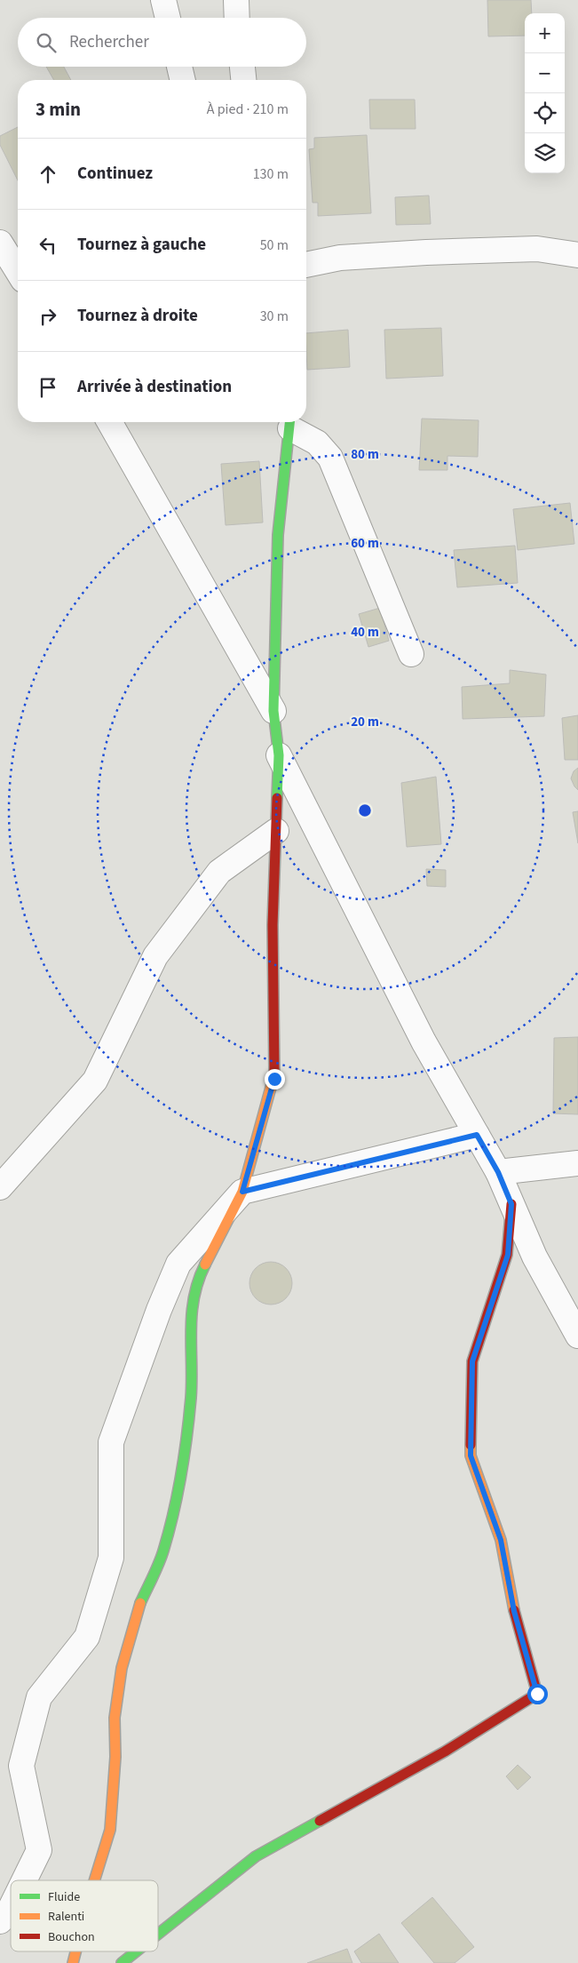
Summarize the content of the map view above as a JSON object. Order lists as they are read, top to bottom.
{
  "legend": ["Fluide", "Ralenti", "Bouchon"],
  "page": {
    "map_buttons": ["+", "−"],
    "search": "Rechercher",
    "heading": ["3 min", "À pied · 210 m"],
    "list": [
      ["Continuez", "130 m"],
      ["Tournez à gauche", "50 m"],
      ["Tournez à droite", "30 m"],
      "Arrivée à destination"
    ]
  },
  "rings": [
    "80 m",
    "60 m",
    "40 m",
    "20 m"
  ]
}
